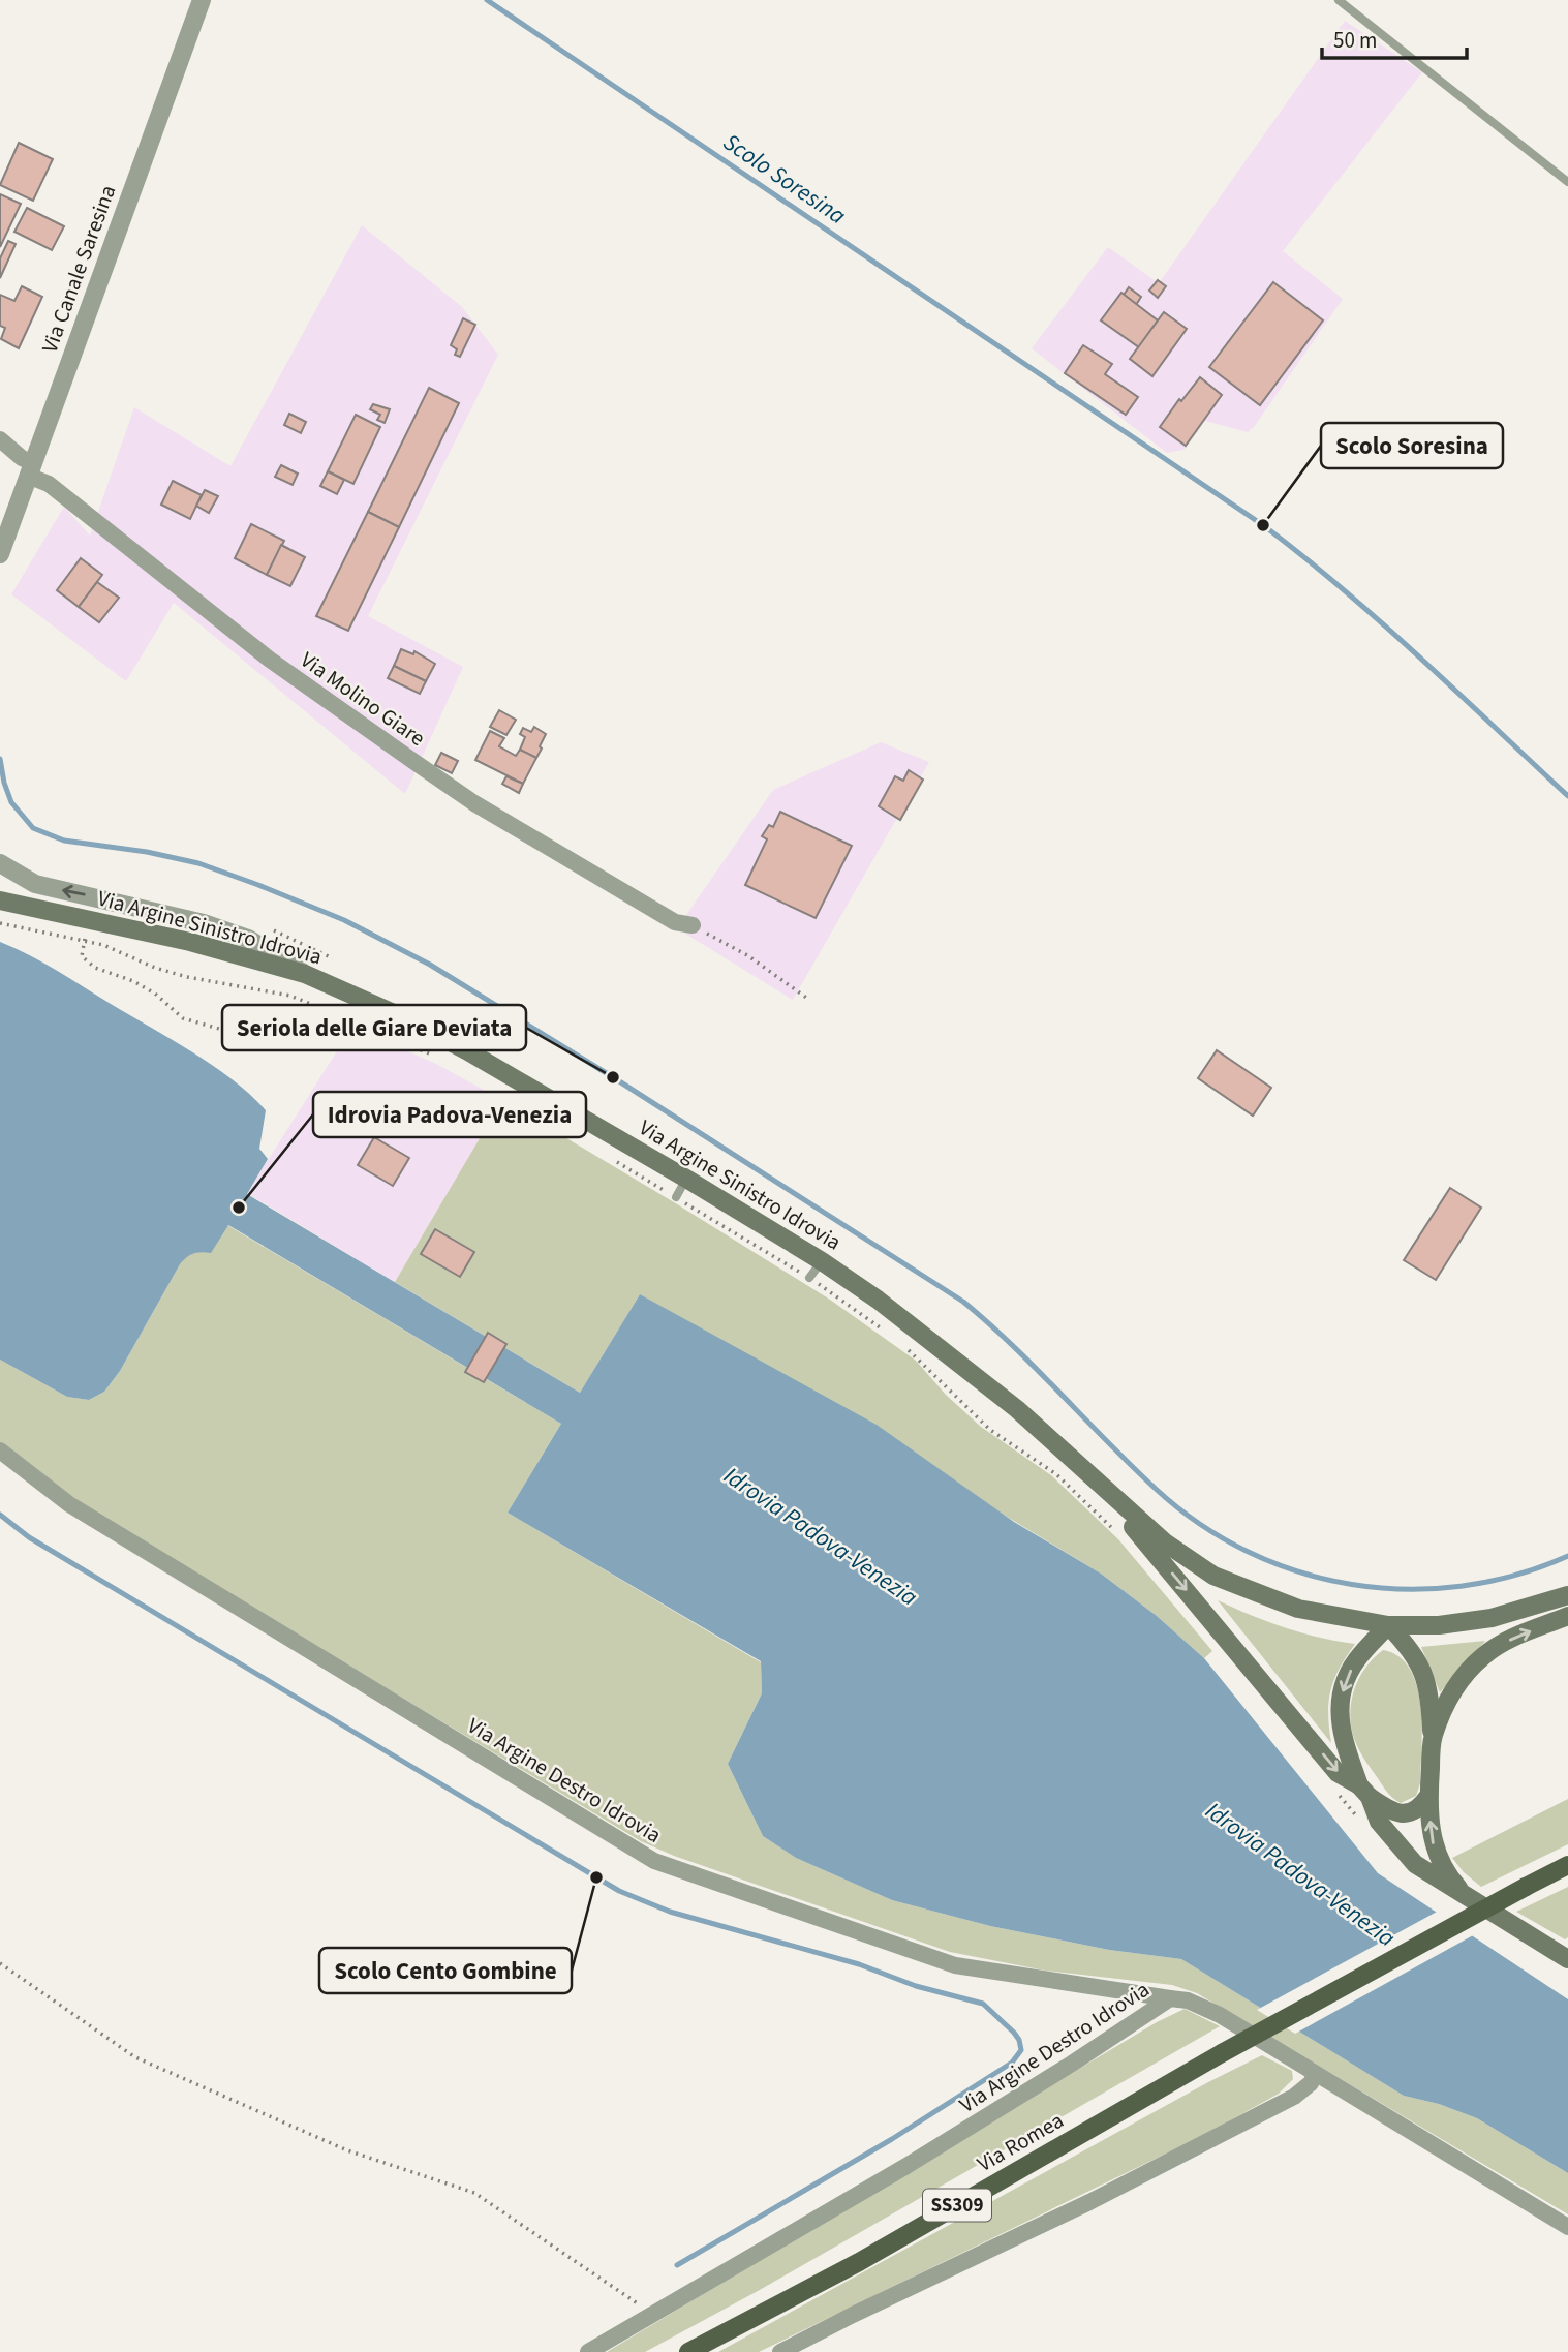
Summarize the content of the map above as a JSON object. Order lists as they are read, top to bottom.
{
  "streets": {
    "main road": ["Via Argine Sinistro Idrovia", "Via Romea", "SS309"],
    "street": ["Via Canale Saresina", "Via Molino Giare", "Via Argine Destro Idrovia"]
  },
  "crossings": [
    ["Via Canale Saresina", "Via Molino Giare"]
  ],
  "water": ["Scolo Soresina", "Idrovia Padova-Venezia"],
  "places": [
    "Scolo Soresina",
    "Seriola delle Giare Deviata",
    "Idrovia Padova-Venezia",
    "Scolo Cento Gombine"
  ],
  "scale_bar": "50 m"
}
